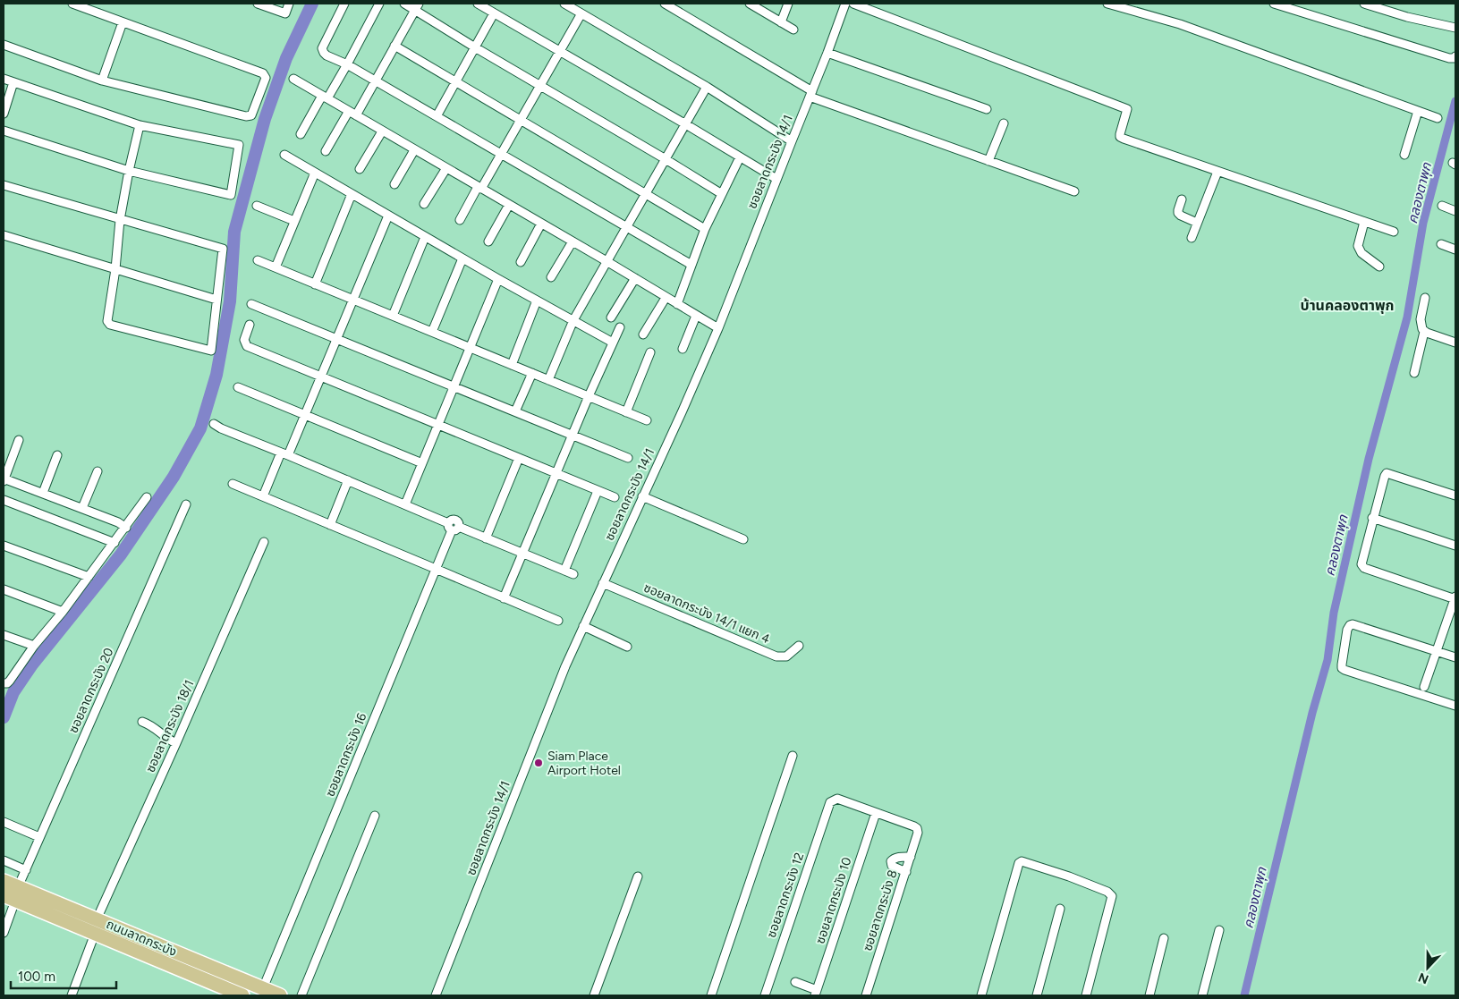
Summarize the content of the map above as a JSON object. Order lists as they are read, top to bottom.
{
  "streets": {
    "main road": ["ถนนลาดกระบัง"],
    "street": [
      "ซอยลาดกระบัง 14/1",
      "ซอยลาดกระบัง 14/1 แยก 4",
      "ซอยลาดกระบัง 20",
      "ซอยลาดกระบัง 18/1",
      "ซอยลาดกระบัง 16",
      "ซอยลาดกระบัง 12",
      "ซอยลาดกระบัง 10",
      "ซอยลาดกระบัง 8"
    ]
  },
  "crossings": [
    ["ซอยลาดกระบัง 14/1", "ซอยลาดกระบัง 14/1 แยก 4"],
    ["ซอยลาดกระบัง 20", "ถนนลาดกระบัง"],
    ["ซอยลาดกระบัง 18/1", "ถนนลาดกระบัง"],
    ["ซอยลาดกระบัง 16", "ถนนลาดกระบัง"],
    ["ซอยลาดกระบัง 12", "ซอยลาดกระบัง 10"],
    ["ซอยลาดกระบัง 12", "ซอยลาดกระบัง 8"],
    ["ซอยลาดกระบัง 10", "ซอยลาดกระบัง 8"]
  ],
  "districts": ["บ้านคลองตาพุก"],
  "water": ["คลองตาพุก"],
  "places": ["Siam Place Airport Hotel"],
  "scale_bar": "100 m",
  "north": "bottom"
}
